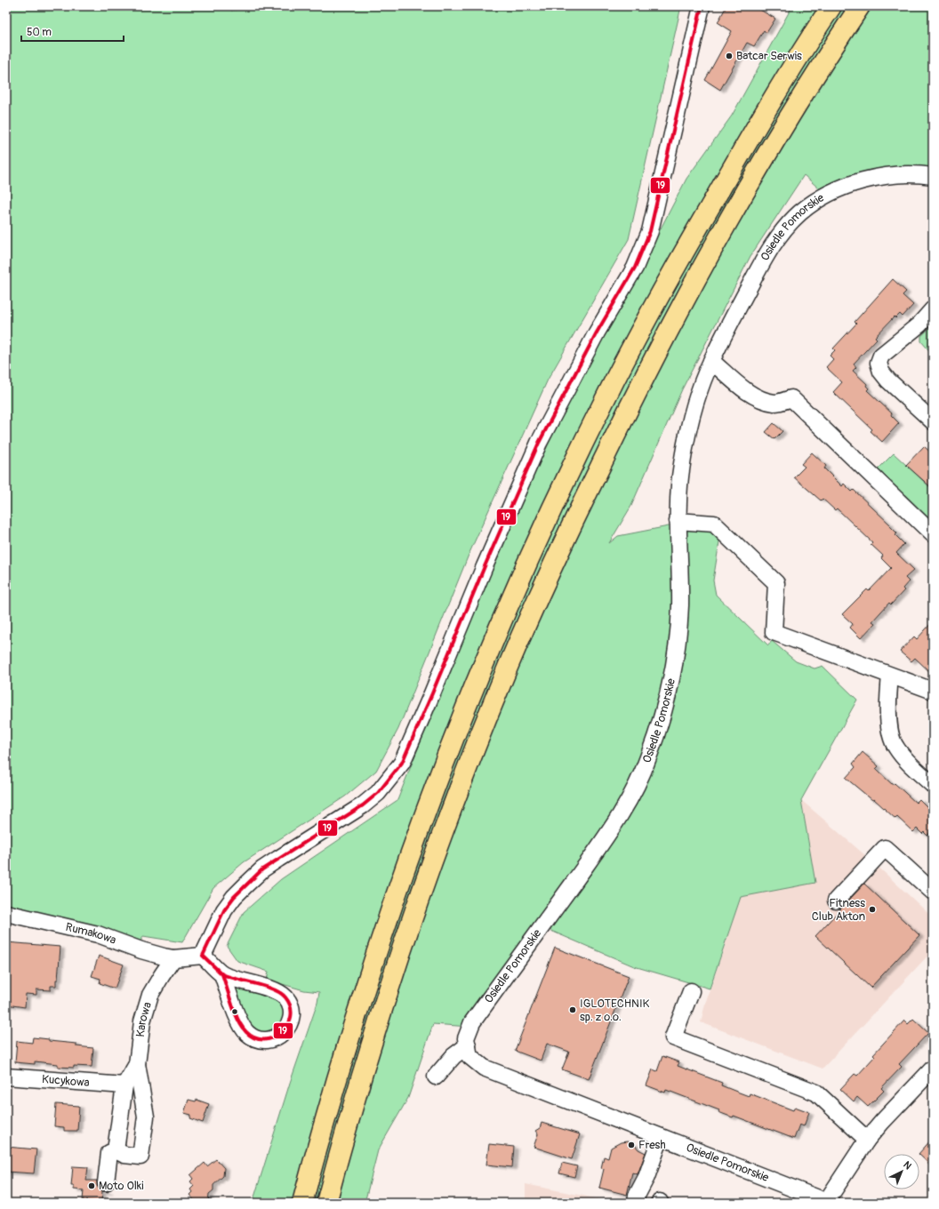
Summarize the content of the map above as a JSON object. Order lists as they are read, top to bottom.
{
  "streets": {
    "street": [
      "Osiedle Pomorskie",
      "Rumakowa",
      "Karowa",
      "Kucykowa"
    ]
  },
  "crossings": [
    ["Rumakowa", "Karowa"],
    ["Karowa", "Kucykowa"]
  ],
  "places": [
    "Batcar Serwis",
    "Fitness Club Akton",
    "IGLOTECHNIK sp. z o.o.",
    "Fresh",
    "Moto Olki"
  ],
  "lines": ["transit line 19"],
  "scale_bar": "50 m",
  "north": "top right"
}
